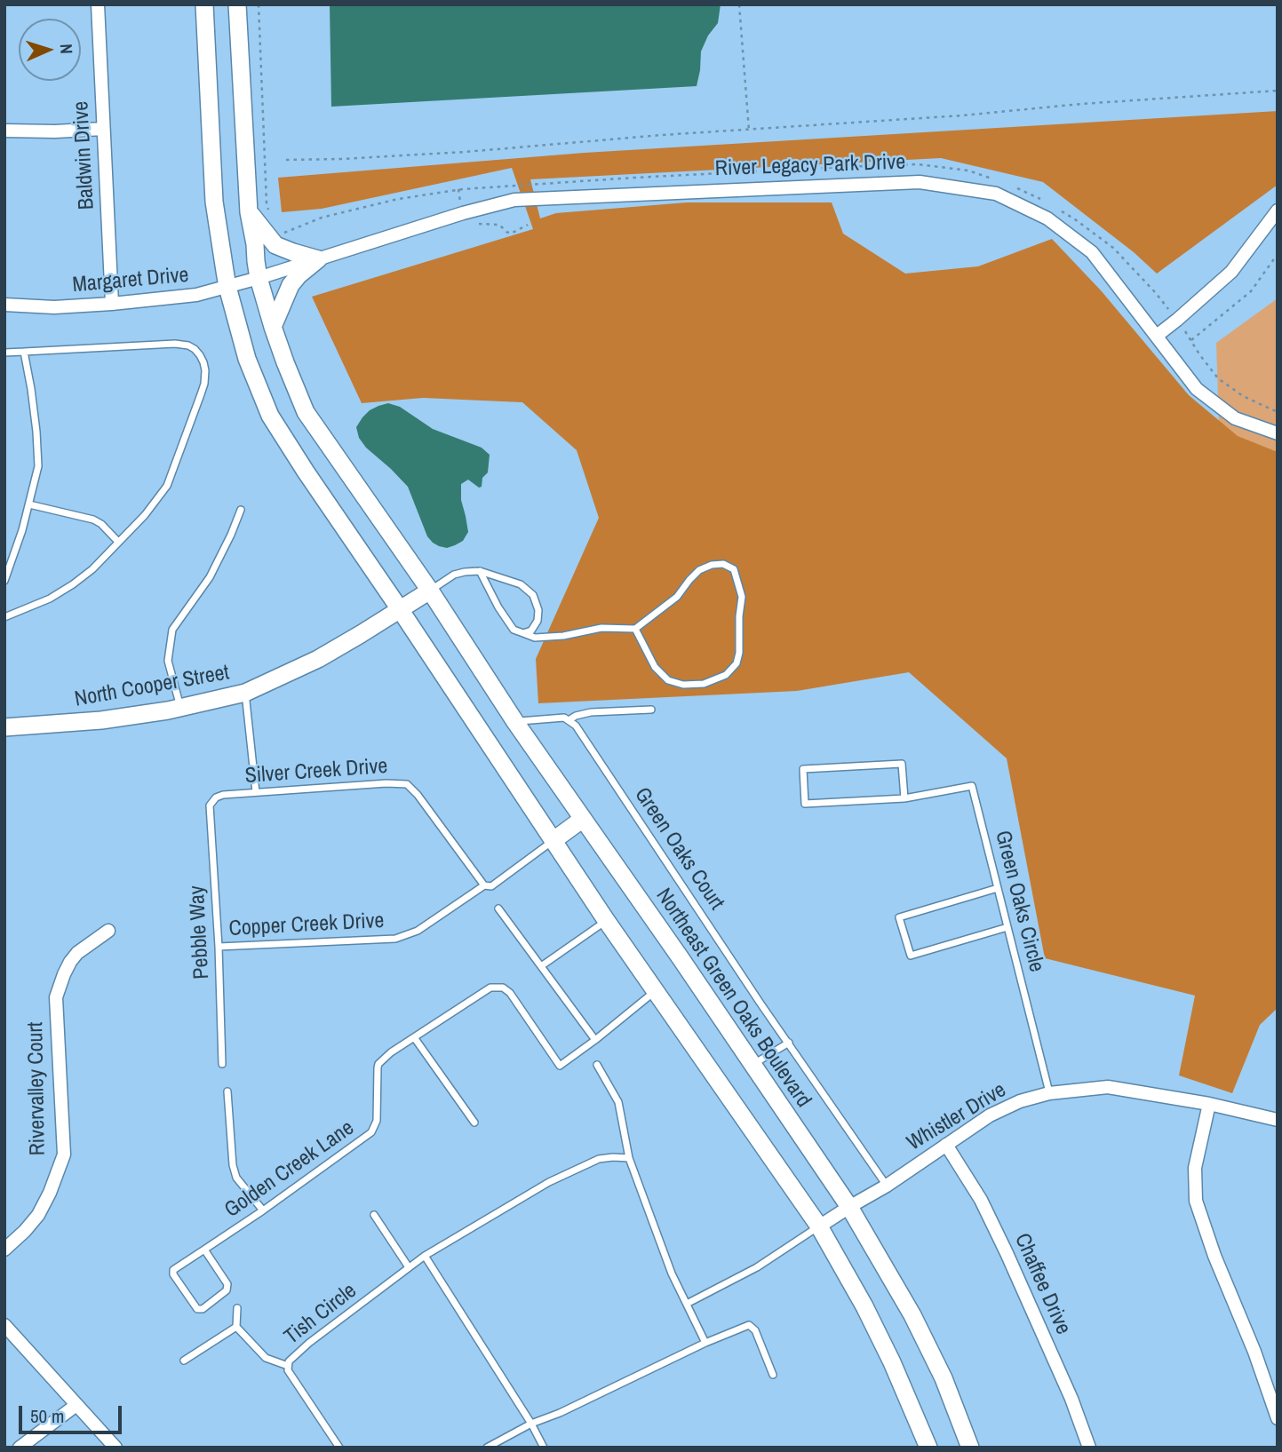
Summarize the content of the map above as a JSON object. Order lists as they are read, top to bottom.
{
  "streets": {
    "main road": ["North Cooper Street", "Northeast Green Oaks Boulevard"],
    "street": [
      "Baldwin Drive",
      "River Legacy Park Drive",
      "Margaret Drive",
      "Rivervalley Court",
      "Whistler Drive",
      "Chaffee Drive"
    ],
    "lane": [
      "Silver Creek Drive",
      "Green Oaks Court",
      "Green Oaks Circle",
      "Copper Creek Drive",
      "Pebble Way",
      "Golden Creek Lane",
      "Tish Circle"
    ]
  },
  "crossings": [
    ["Baldwin Drive", "Margaret Drive"],
    ["River Legacy Park Drive", "Margaret Drive"],
    ["River Legacy Park Drive", "Northeast Green Oaks Boulevard"],
    ["Margaret Drive", "Northeast Green Oaks Boulevard"],
    ["North Cooper Street", "Northeast Green Oaks Boulevard"],
    ["Silver Creek Drive", "Copper Creek Drive"],
    ["Silver Creek Drive", "Pebble Way"],
    ["Green Oaks Court", "Whistler Drive"],
    ["Green Oaks Circle", "Whistler Drive"],
    ["Copper Creek Drive", "Pebble Way"],
    ["Northeast Green Oaks Boulevard", "Whistler Drive"],
    ["Whistler Drive", "Chaffee Drive"]
  ],
  "scale_bar": "50 m",
  "north": "right"
}
